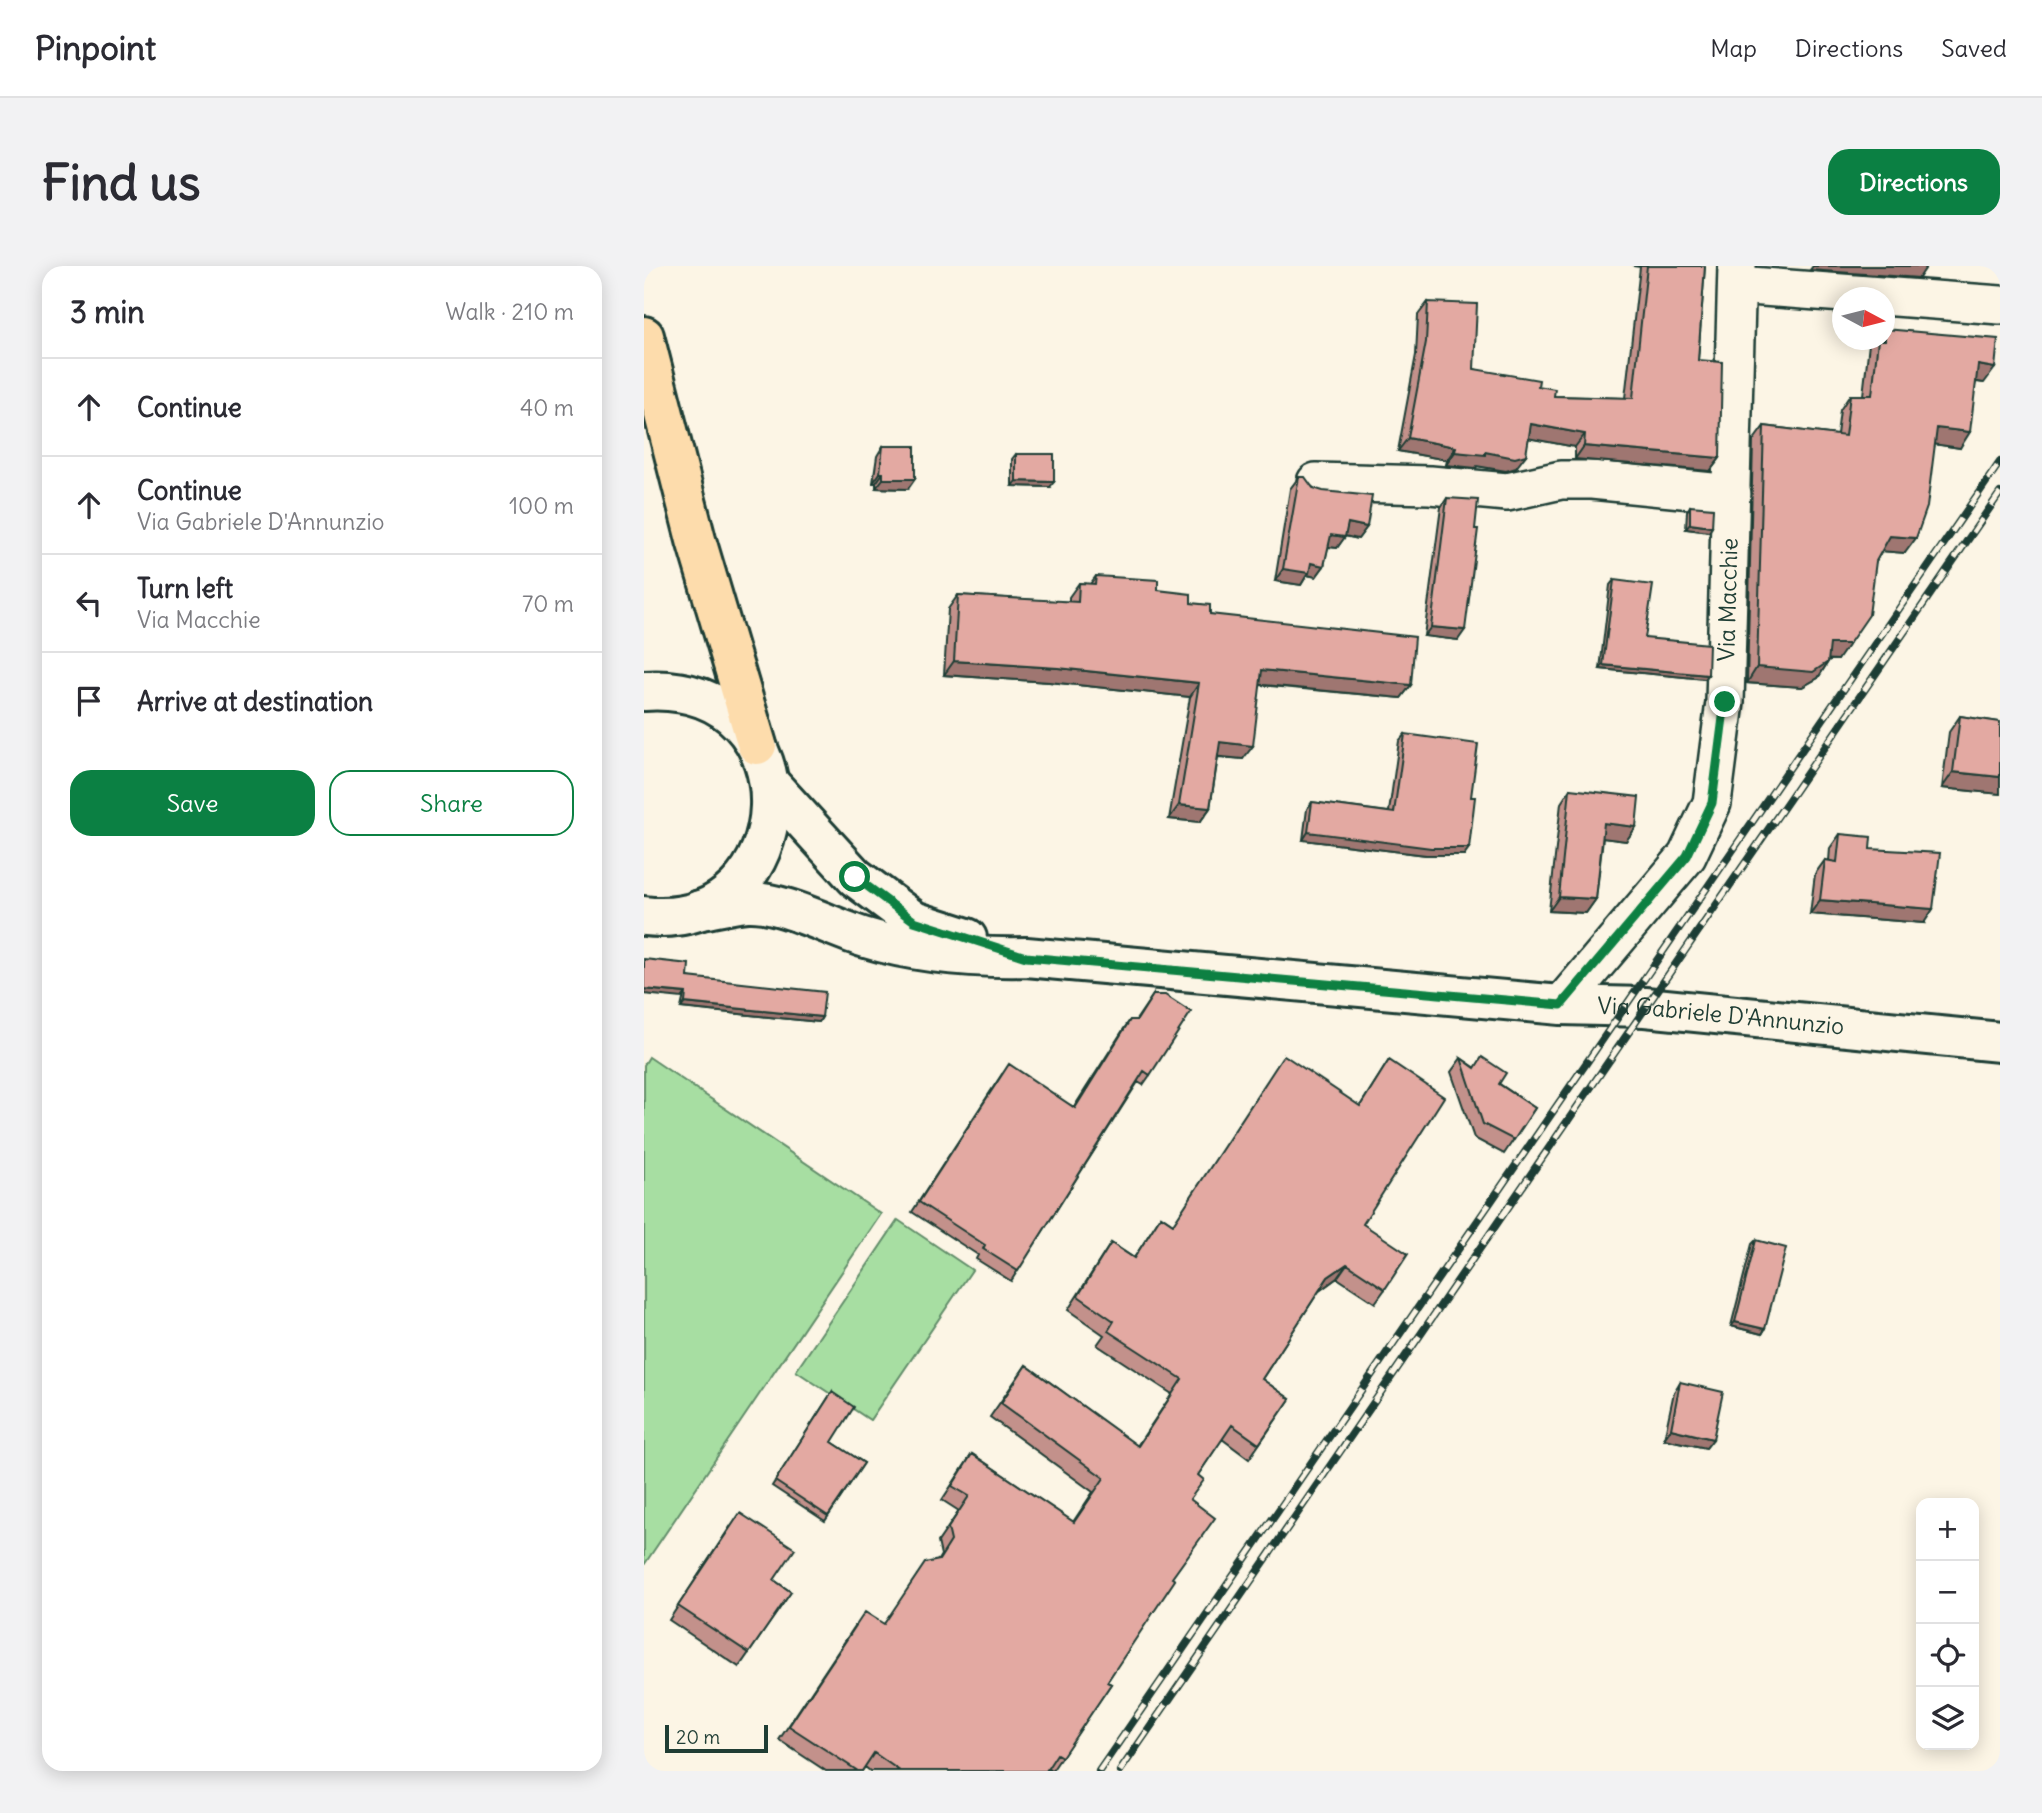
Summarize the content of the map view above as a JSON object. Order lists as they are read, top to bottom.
{
  "streets": {
    "street": ["Via Macchie", "Via Gabriele D'Annunzio"]
  },
  "crossings": [
    ["Via Macchie", "Via Gabriele D'Annunzio"]
  ],
  "scale_bar": "20 m",
  "north": "right",
  "page": {
    "header": "Pinpoint",
    "nav": ["Map", "Directions", "Saved"],
    "buttons": [
      "Directions",
      ["Save", "Share"]
    ],
    "title": "Find us",
    "heading": ["3 min", "Walk · 210 m"],
    "list": [
      ["Continue", "40 m"],
      ["Continue", "Via Gabriele D'Annunzio", "100 m"],
      ["Turn left", "Via Macchie", "70 m"],
      "Arrive at destination"
    ],
    "map_buttons": ["+", "−"],
    "scale": "20 m"
  }
}
